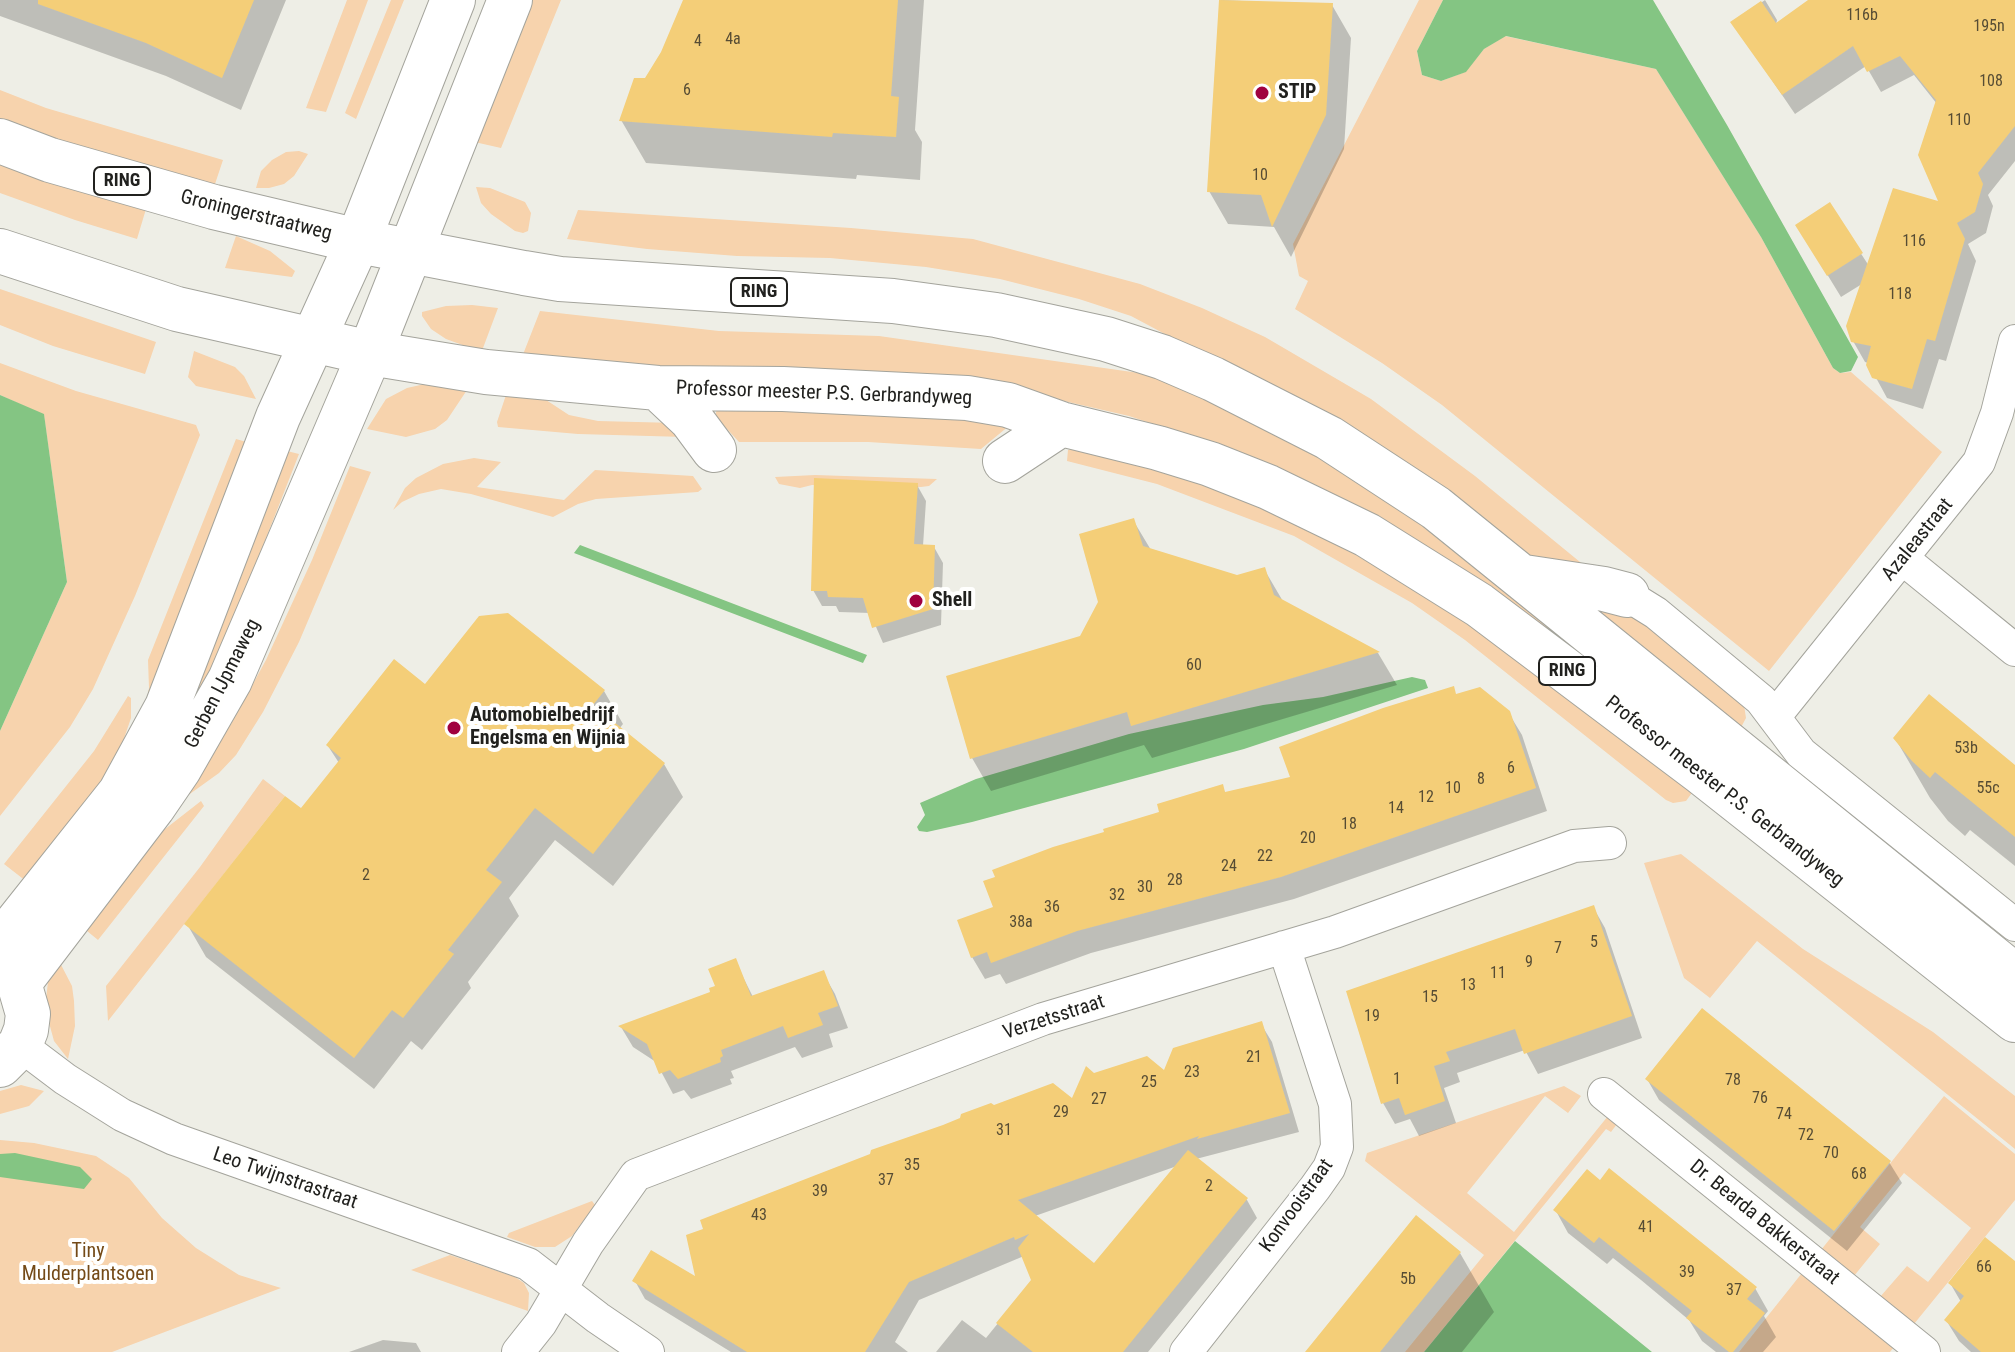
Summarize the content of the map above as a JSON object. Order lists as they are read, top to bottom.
{
  "streets": {
    "main road": [
      "RING",
      "Groningerstraatweg",
      "Professor meester P.S. Gerbrandyweg",
      "Gerben IJpmaweg"
    ],
    "street": [
      "Azaleastraat",
      "Verzetsstraat",
      "Leo Twijnstrastraat",
      "Konvooistraat",
      "Dr. Bearda Bakkerstraat"
    ]
  },
  "crossings": [
    ["RING", "Professor meester P.S. Gerbrandyweg"],
    ["RING", "Gerben IJpmaweg"],
    ["Groningerstraatweg", "Professor meester P.S. Gerbrandyweg"],
    ["Groningerstraatweg", "Gerben IJpmaweg"],
    ["Professor meester P.S. Gerbrandyweg", "Gerben IJpmaweg"],
    ["Verzetsstraat", "Leo Twijnstrastraat"],
    ["Verzetsstraat", "Konvooistraat"]
  ],
  "parks": ["Tiny Mulderplantsoen"],
  "places": ["STIP", "Shell", "Automobielbedrijf Engelsma en Wijnia"],
  "house_numbers": [
    "116b",
    "195n",
    "4a",
    "4",
    "108",
    "6",
    "110",
    "10",
    "116",
    "118",
    "60",
    "53b",
    "6",
    "8",
    "10",
    "55c",
    "12",
    "14",
    "18",
    "20",
    "22",
    "24",
    "2",
    "28",
    "30",
    "32",
    "36",
    "38a",
    "5",
    "7",
    "9",
    "11",
    "13",
    "15",
    "19",
    "21",
    "23",
    "1",
    "78",
    "25",
    "76",
    "27",
    "29",
    "74",
    "31",
    "72",
    "70",
    "35",
    "68",
    "37",
    "2",
    "39",
    "43",
    "41",
    "66",
    "39",
    "5b",
    "37"
  ]
}
